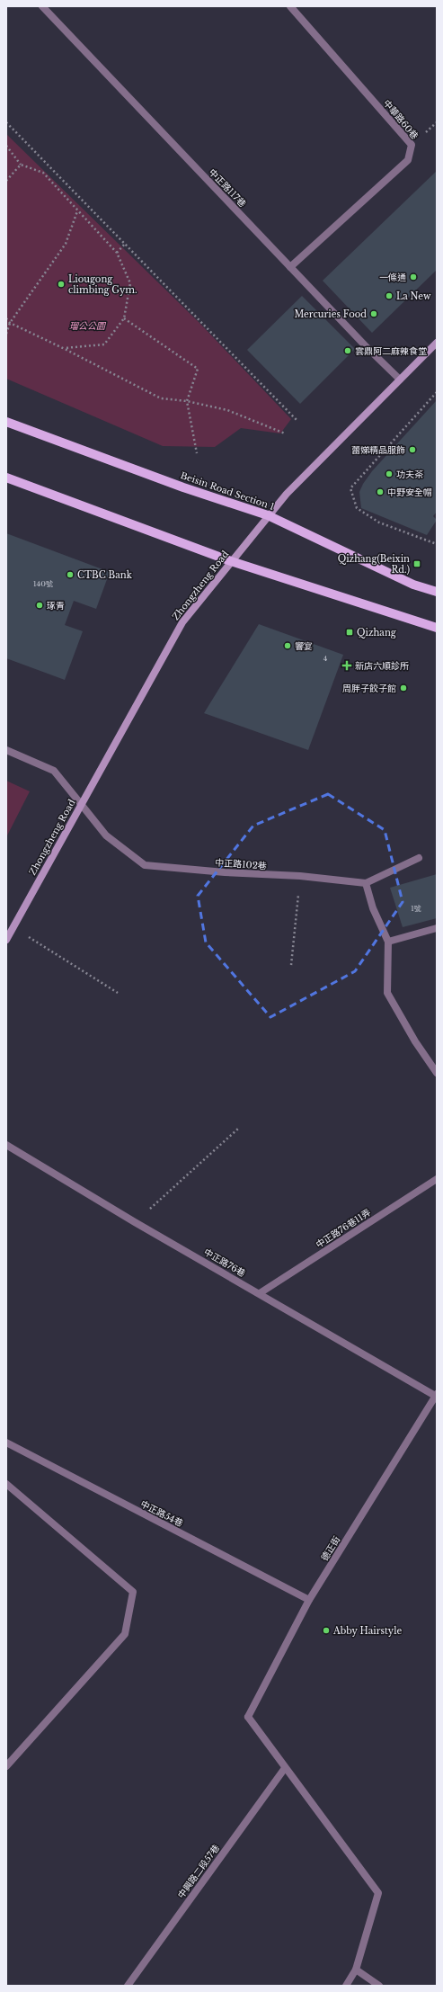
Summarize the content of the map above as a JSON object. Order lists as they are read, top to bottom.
{
  "streets": {
    "main road": ["Beisin Road Section 1"],
    "street": [
      "中華路60巷",
      "中正路117巷",
      "Zhongzheng Road",
      "中正路102巷",
      "中正路76巷11弄",
      "中正路76巷",
      "中正路54巷",
      "德正街",
      "中興路二段57巷"
    ]
  },
  "crossings": [
    ["中華路60巷", "中正路117巷"],
    ["中正路117巷", "Zhongzheng Road"],
    ["Beisin Road Section 1", "Zhongzheng Road"],
    ["Zhongzheng Road", "中正路102巷"],
    ["中正路76巷11弄", "中正路76巷"],
    ["中正路76巷", "德正街"],
    ["中正路54巷", "德正街"],
    ["德正街", "中興路二段57巷"]
  ],
  "parks": ["瑠公公園"],
  "places": {
    "other": [
      "一條通",
      "Liougong climbing Gym.",
      "La New",
      "Mercuries Food",
      "雲鼎阿二麻辣食堂",
      "蕾娣精品服飾",
      "功夫茶",
      "中野安全帽",
      "CTBC Bank",
      "琢青",
      "響宴",
      "周胖子餃子館",
      "Abby Hairstyle"
    ],
    "transit": ["Qizhang(Beixin Rd.)", "Qizhang"],
    "health": ["新店六順診所"]
  },
  "house_numbers": ["140號", "4", "1號"]
}
